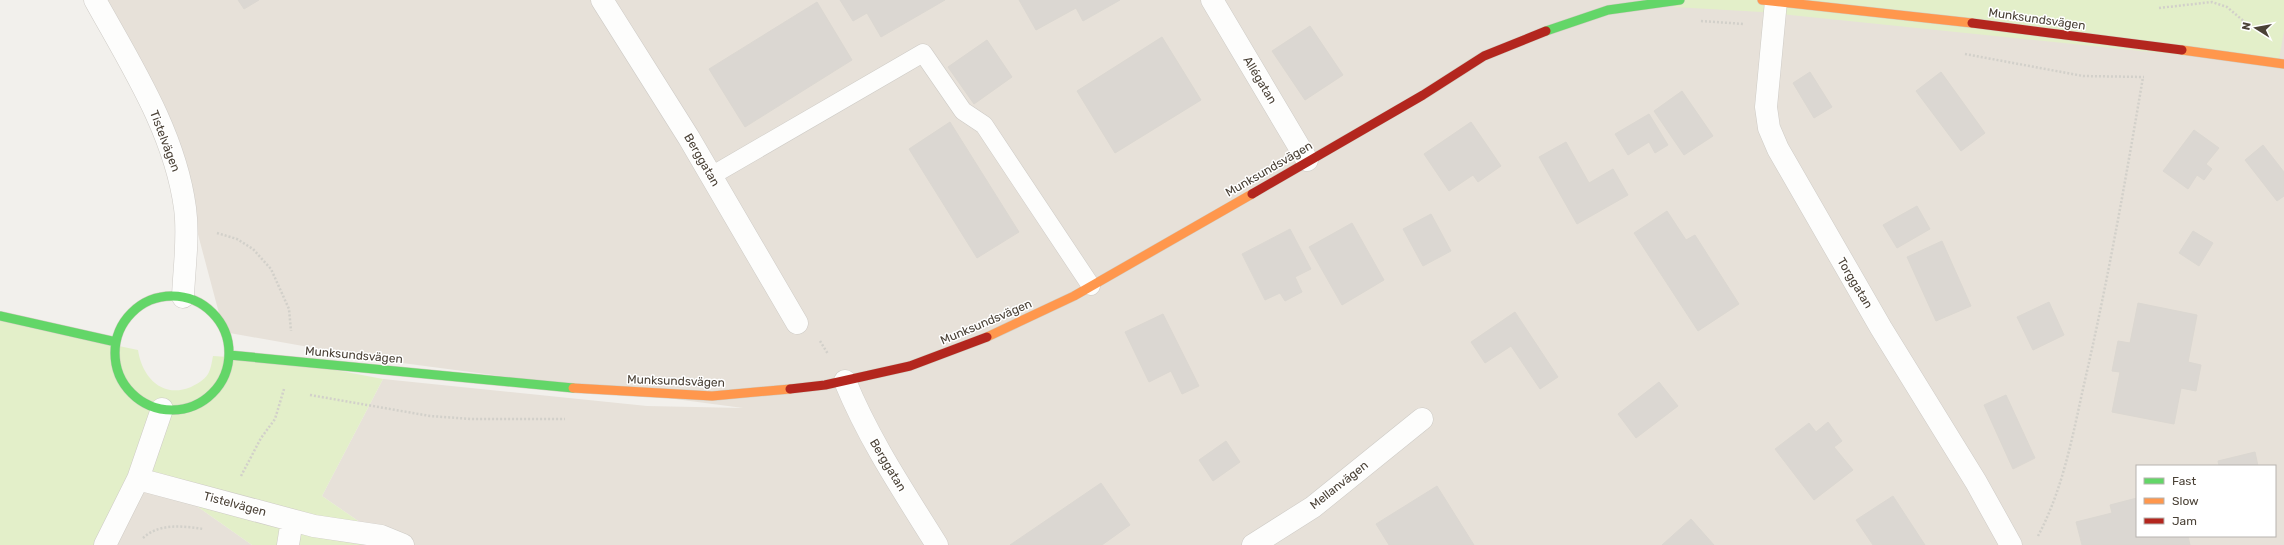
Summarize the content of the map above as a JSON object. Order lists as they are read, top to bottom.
{
  "streets": {
    "street": [
      "Munksundsvägen",
      "Allégatan",
      "Tistelvägen",
      "Berggatan",
      "Torggatan",
      "Mellanvägen"
    ]
  },
  "crossings": [
    ["Munksundsvägen", "Allégatan"],
    ["Munksundsvägen", "Tistelvägen"],
    ["Munksundsvägen", "Berggatan"],
    ["Munksundsvägen", "Torggatan"]
  ],
  "legend": ["Fast", "Slow", "Jam"],
  "north": "left"
}
